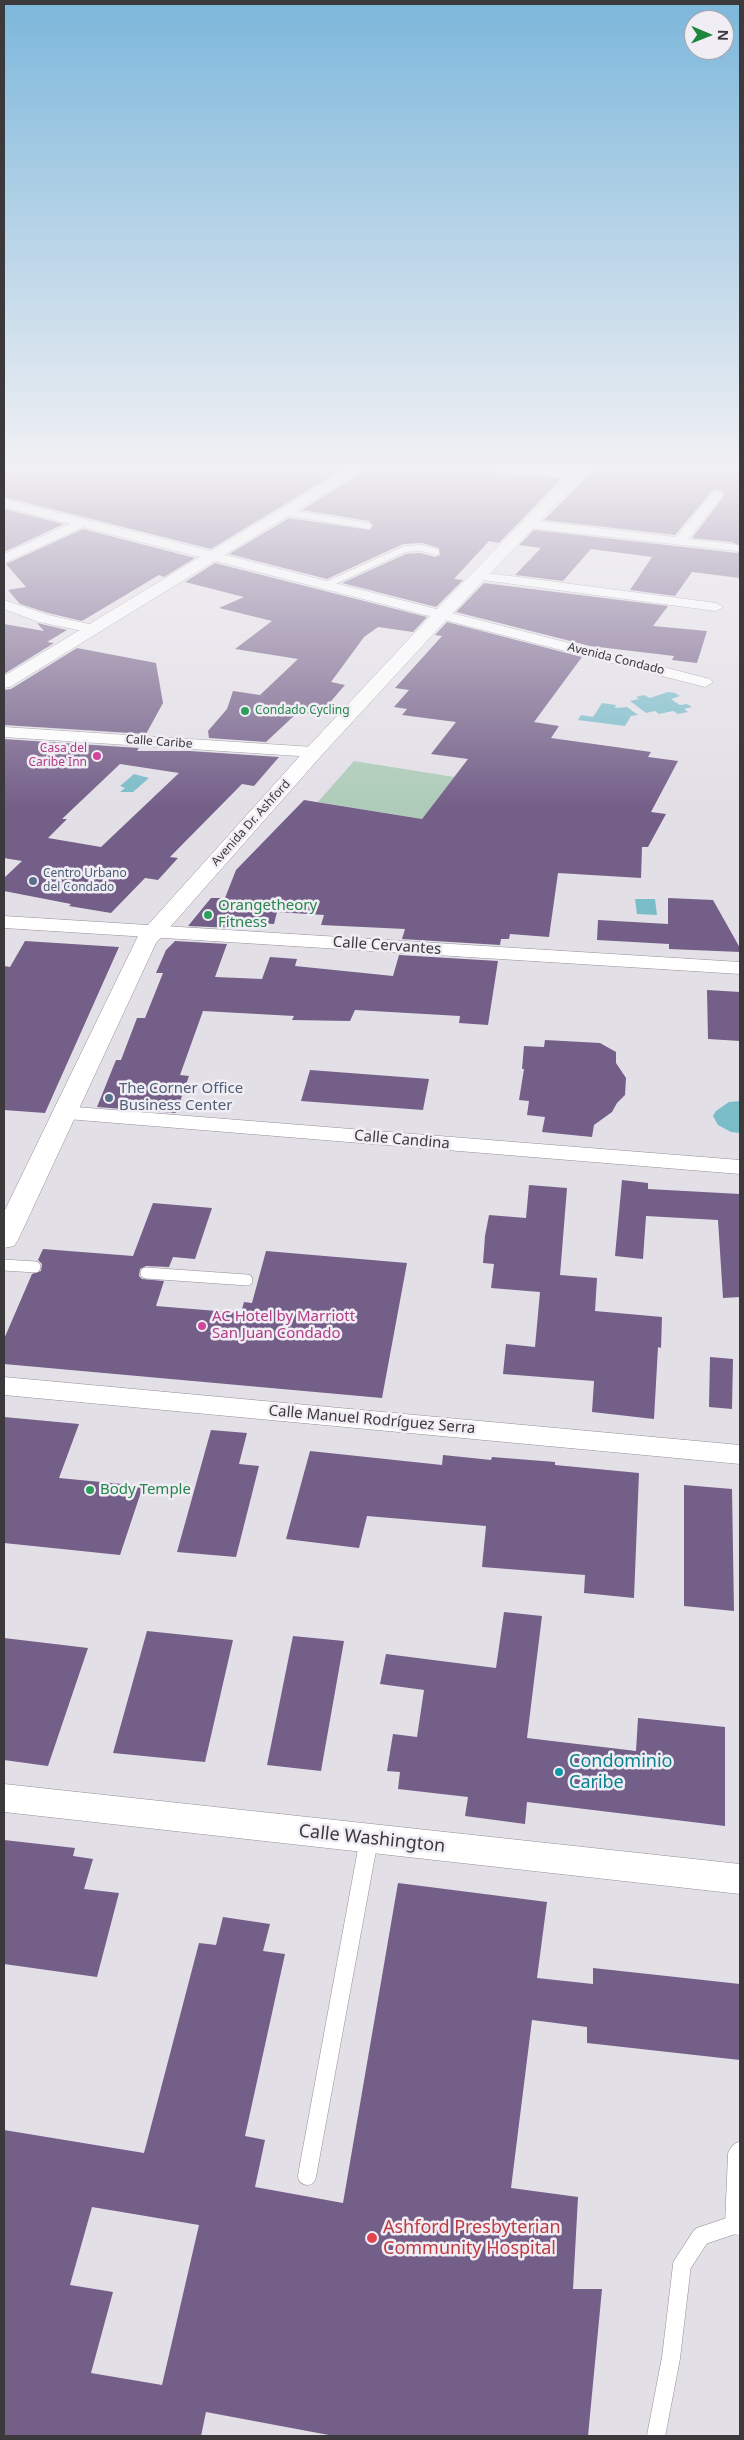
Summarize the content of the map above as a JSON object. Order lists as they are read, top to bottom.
{
  "streets": {
    "street": [
      "Avenida Condado",
      "Calle Caribe",
      "Avenida Dr. Ashford",
      "Calle Cervantes",
      "Calle Candina",
      "Calle Manuel Rodríguez Serra",
      "Calle Washington"
    ]
  },
  "crossings": [
    ["Avenida Condado", "Avenida Dr. Ashford"],
    ["Calle Caribe", "Avenida Dr. Ashford"],
    ["Avenida Dr. Ashford", "Calle Cervantes"],
    ["Avenida Dr. Ashford", "Calle Candina"]
  ],
  "places": [
    "Condado Cycling",
    "Casa del Caribe Inn",
    "Centro Urbano del Condado",
    "Orangetheory Fitness",
    "The Corner Office Business Center",
    "AC Hotel by Marriott San Juan Condado",
    "Body Temple",
    "Condominio Caribe",
    "Ashford Presbyterian Community Hospital"
  ],
  "north": "right"
}
